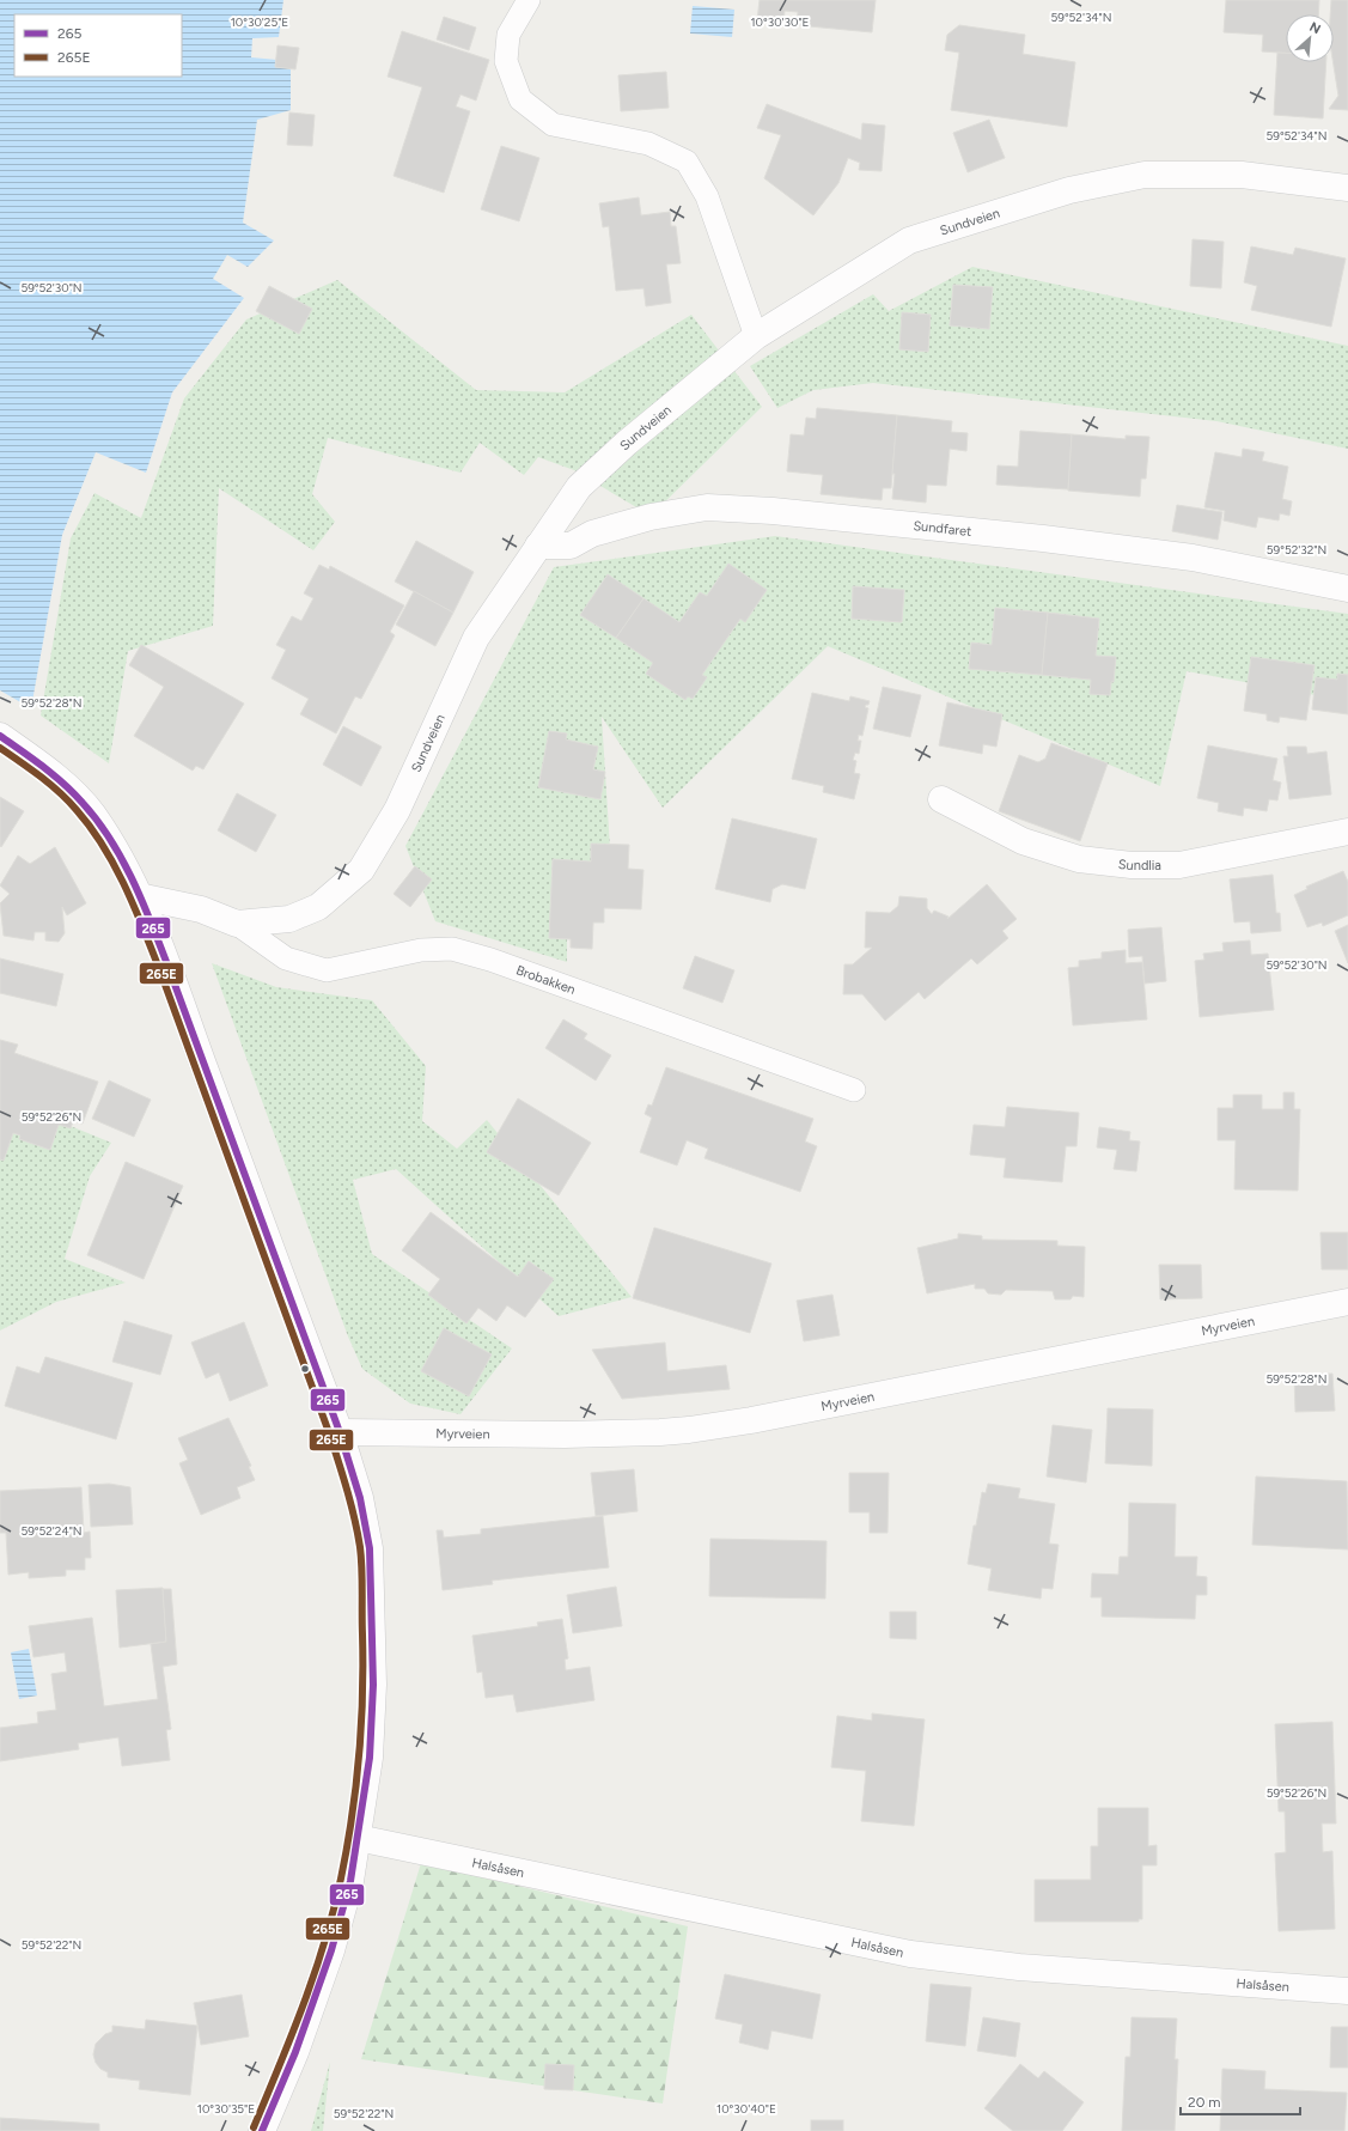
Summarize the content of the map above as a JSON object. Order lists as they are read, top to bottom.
{
  "streets": {
    "street": [
      "Sundveien",
      "Sundfaret",
      "Sundlia",
      "Myrveien",
      "Halsåsen"
    ],
    "lane": ["Brobakken"]
  },
  "crossings": [
    ["Sundveien", "Sundfaret"],
    ["Sundveien", "Brobakken"]
  ],
  "lines": ["transit line 265", "transit line 265E"],
  "legend": ["265", "265E"],
  "scale_bar": "20 m",
  "north": "top right",
  "coordinates": [
    "59°52'34\"N",
    "10°30'25\"E",
    "10°30'30\"E",
    "59°52'30\"N",
    "59°52'32\"N",
    "59°52'28\"N",
    "59°52'26\"N",
    "59°52'24\"N",
    "59°52'22\"N",
    "10°30'35\"E",
    "10°30'40\"E"
  ]
}
